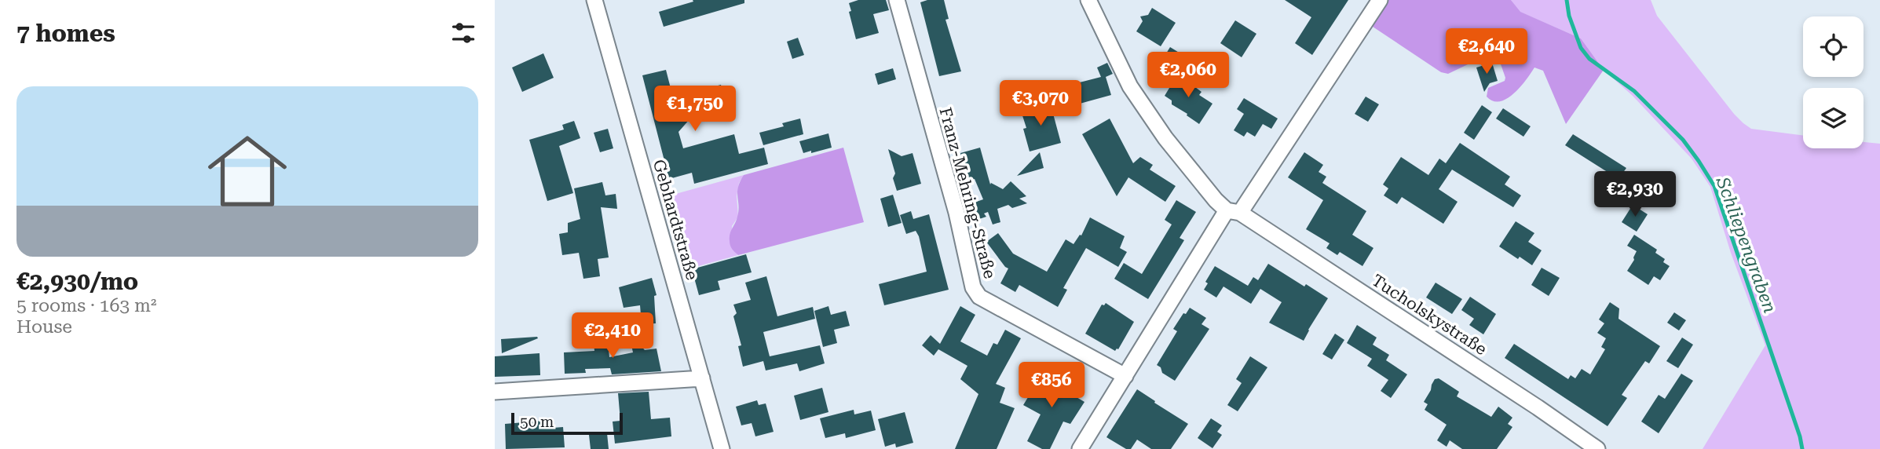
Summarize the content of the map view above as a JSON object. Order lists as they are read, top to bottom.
{
  "streets": {
    "street": ["Franz-Mehring-Straße", "Gebhardtstraße", "Tucholskystraße"]
  },
  "water": ["Schliepengraben"],
  "scale_bar": "50 m",
  "page": {
    "heading": "7 homes",
    "price": [
      "€2,640",
      "€2,060",
      "€3,070",
      "€1,750",
      "€2,930",
      "€2,410",
      "€856"
    ],
    "list": [
      {
        "name": "€2,930/mo",
        "note": "5 rooms · 163 m² · House"
      }
    ],
    "scale": "50 m"
  }
}
